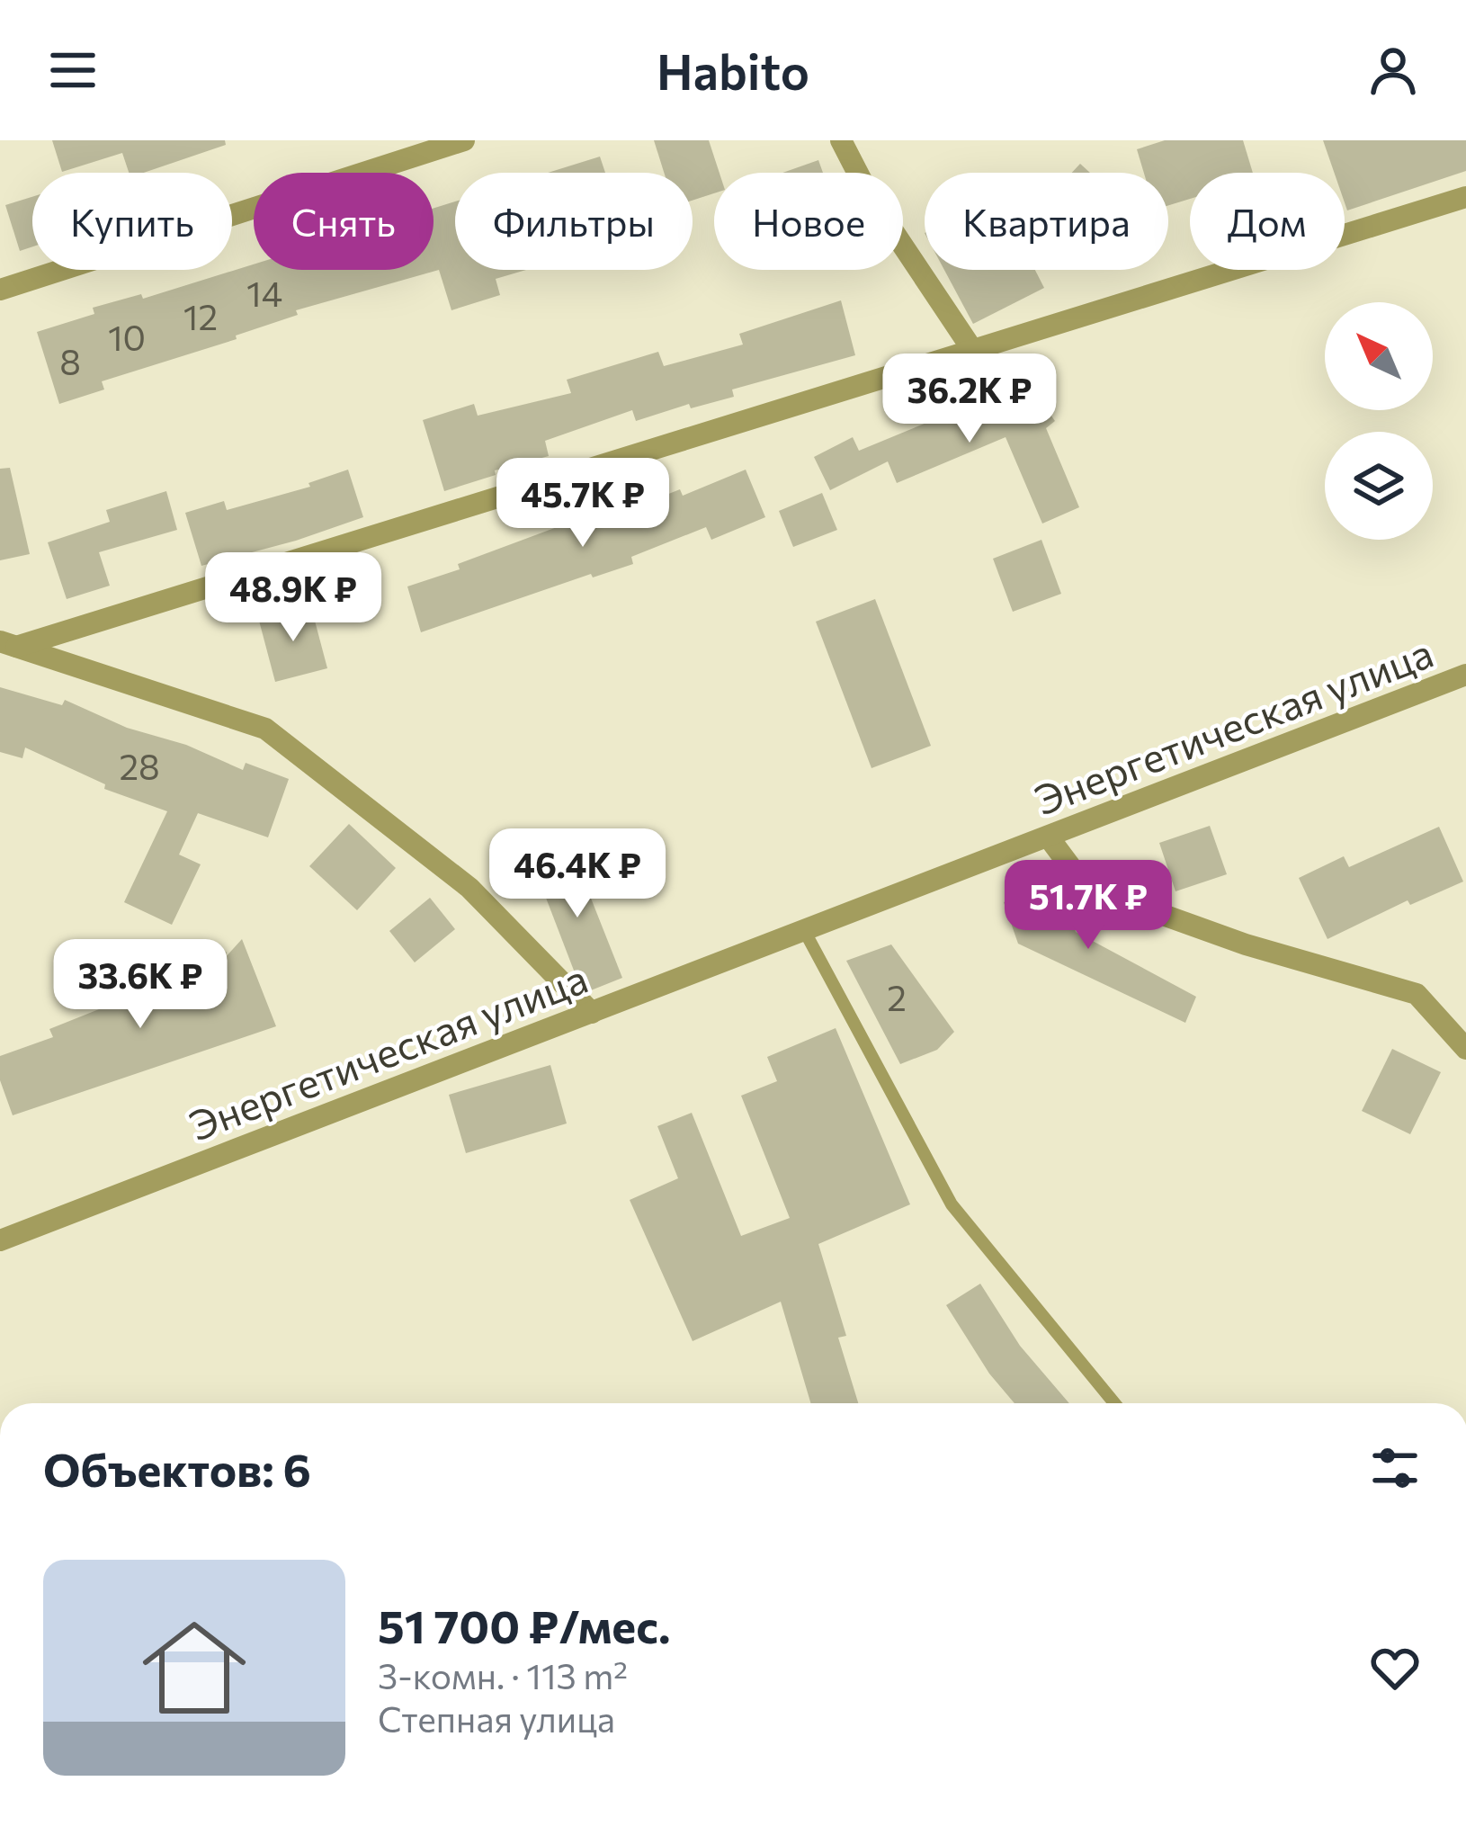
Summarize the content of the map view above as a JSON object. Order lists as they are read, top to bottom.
{
  "streets": {
    "street": ["Энергетическая улица"]
  },
  "house_numbers": [
    "14",
    "12",
    "10",
    "8",
    "28",
    "2"
  ],
  "north": "top left",
  "page": {
    "header": "Habito",
    "chip": [
      "Купить",
      "Снять",
      "Фильтры",
      "Новое",
      "Квартира",
      "Дом"
    ],
    "price": [
      "36.2K ₽",
      "45.7K ₽",
      "48.9K ₽",
      "46.4K ₽",
      "51.7K ₽",
      "33.6K ₽"
    ],
    "heading": "Объектов: 6",
    "list": [
      {
        "name": "51 700 ₽/мес.",
        "note": "3-комн. · 113 m² · Степная улица"
      }
    ]
  }
}
